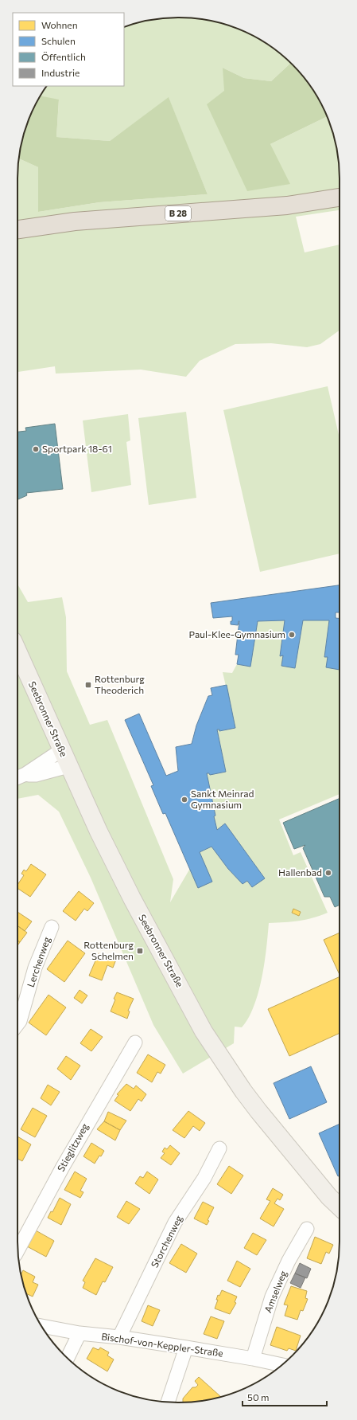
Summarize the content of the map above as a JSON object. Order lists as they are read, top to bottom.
{
  "streets": {
    "main road": ["B 28"],
    "street": [
      "Seebronner Straße",
      "Lerchenweg",
      "Stieglitzweg",
      "Storchenweg",
      "Amselweg",
      "Bischof-von-Keppler-Straße"
    ]
  },
  "crossings": [
    ["Storchenweg", "Bischof-von-Keppler-Straße"],
    ["Amselweg", "Bischof-von-Keppler-Straße"]
  ],
  "places": {
    "other": [
      "Sportpark 18-61",
      "Paul-Klee-Gymnasium",
      "Sankt Meinrad Gymnasium",
      "Hallenbad"
    ],
    "transit": ["Rottenburg Theoderich", "Rottenburg Schelmen"]
  },
  "legend": [
    "Wohnen",
    "Schulen",
    "Öffentlich",
    "Industrie"
  ],
  "scale_bar": "50 m"
}
